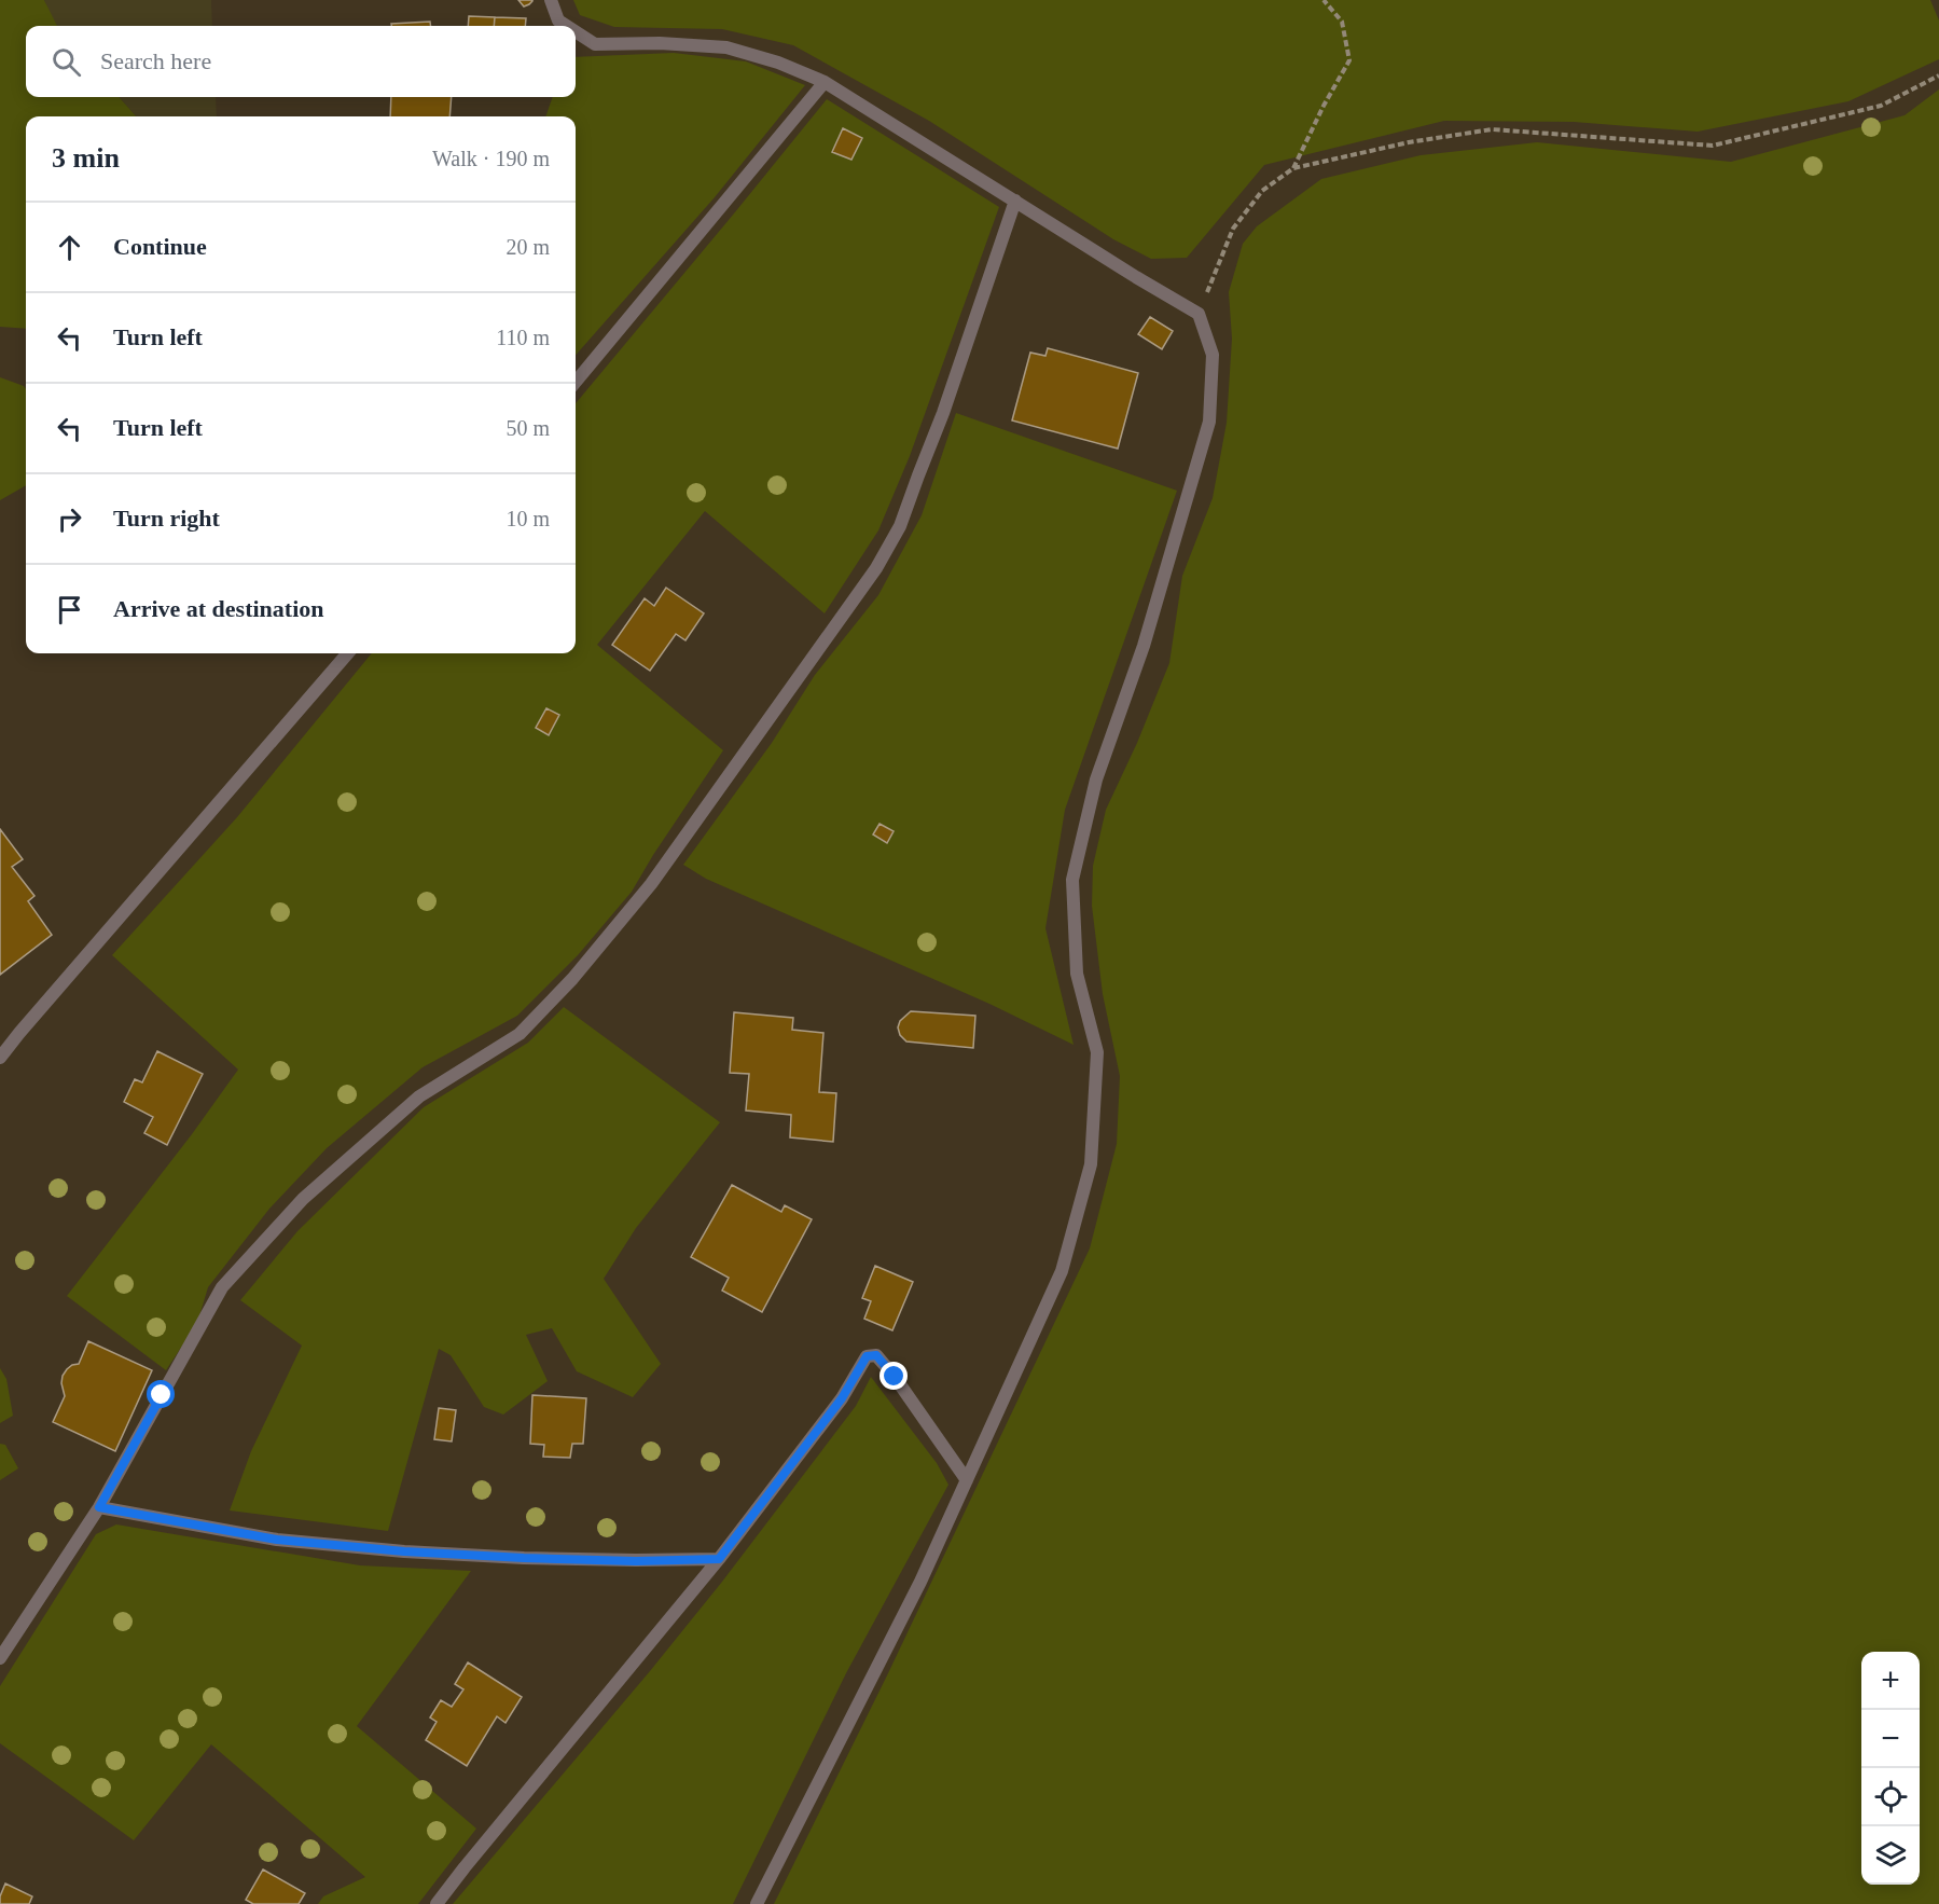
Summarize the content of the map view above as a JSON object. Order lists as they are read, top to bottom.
{
  "page": {
    "search": "Search here",
    "heading": ["3 min", "Walk · 190 m"],
    "list": [
      ["Continue", "20 m"],
      ["Turn left", "110 m"],
      ["Turn left", "50 m"],
      ["Turn right", "10 m"],
      "Arrive at destination"
    ],
    "map_buttons": ["+", "−"]
  }
}
